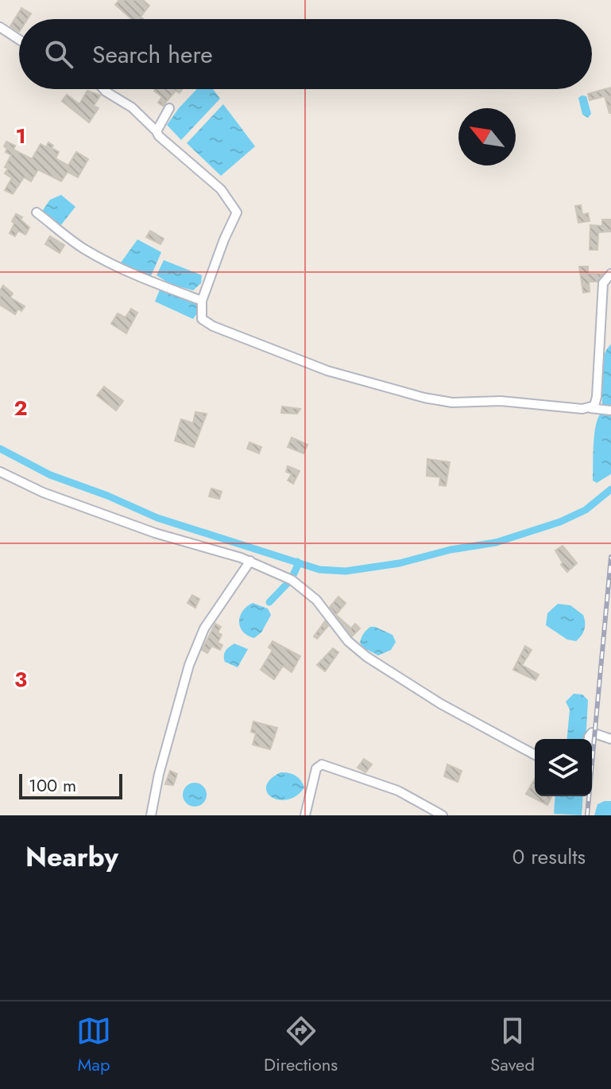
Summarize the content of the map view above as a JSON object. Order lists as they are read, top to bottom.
{
  "scale_bar": "100 m",
  "north": "top left",
  "page": {
    "search": "Search here",
    "scale": "100 m",
    "heading": ["Nearby", "0 results"],
    "nav": ["Map", "Directions", "Saved"]
  },
  "grid": {
    "rows": ["1", "2", "3"]
  }
}
